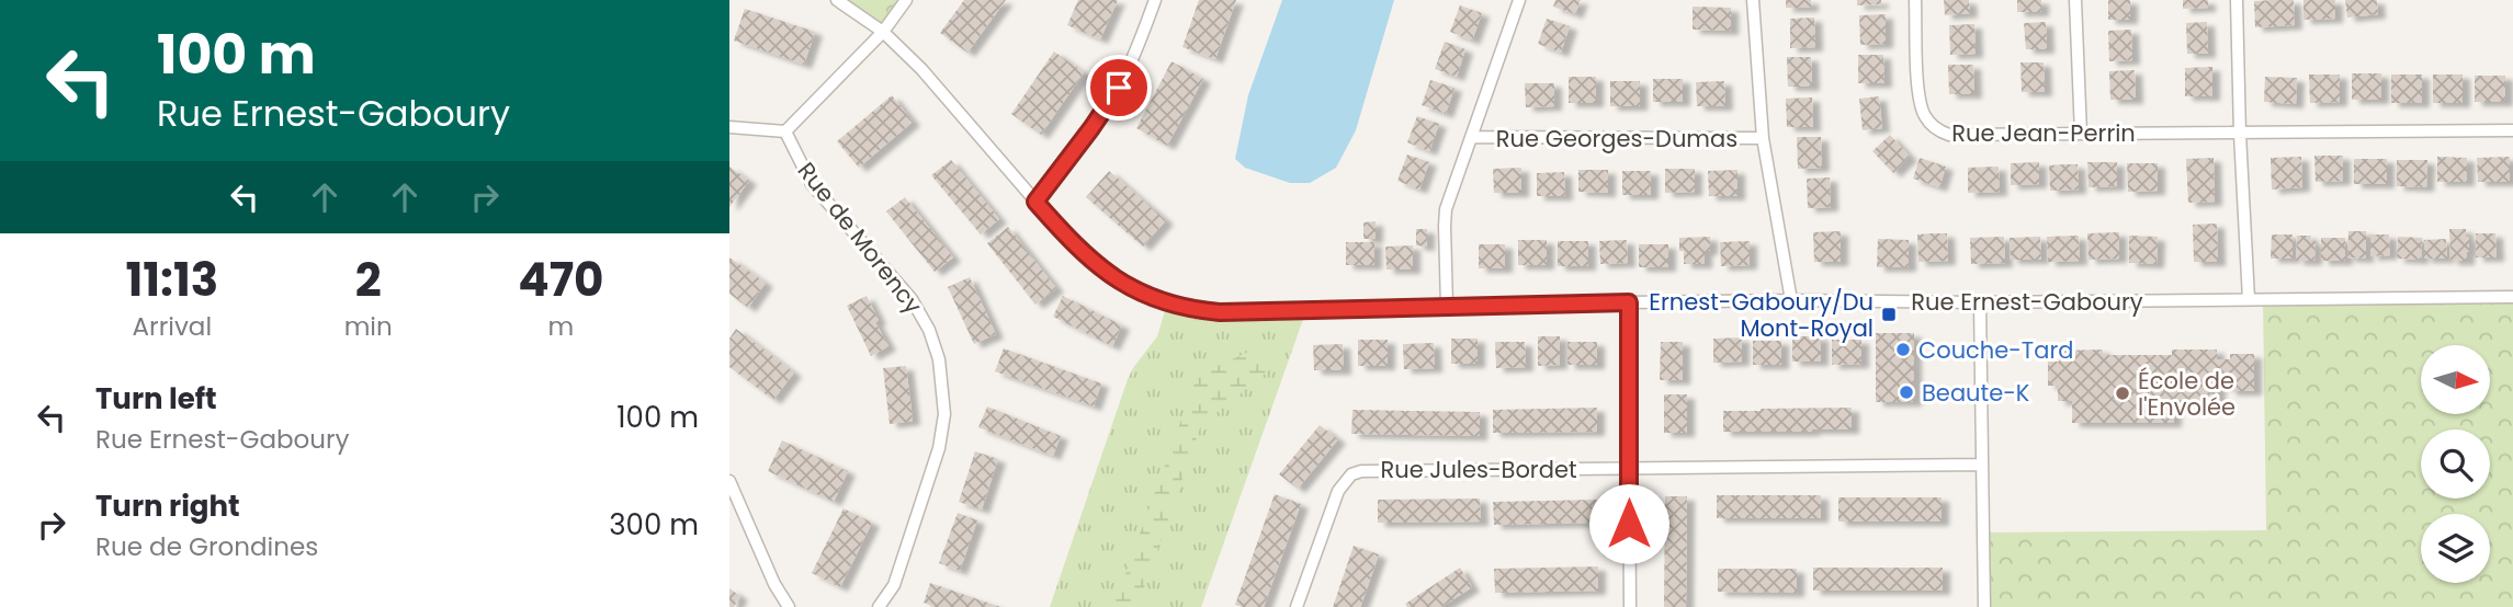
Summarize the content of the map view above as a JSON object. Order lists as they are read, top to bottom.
{
  "streets": {
    "street": [
      "Rue Jean-Perrin",
      "Rue Georges-Dumas",
      "Rue de Morency",
      "Rue Ernest-Gaboury",
      "Rue Jules-Bordet"
    ]
  },
  "places": {
    "transit": ["Ernest-Gaboury/Du Mont-Royal"],
    "other": ["Couche-Tard", "Beaute-K", "École de l'Envolée"]
  },
  "north": "right",
  "page": {
    "turn": ["100 m", "Rue Ernest-Gaboury"],
    "eta": [
      "11:13",
      "Arrival",
      "2",
      "min",
      "470",
      "m"
    ],
    "list": [
      {
        "name": "Turn left",
        "note": "Rue Ernest-Gaboury",
        "value": "100 m"
      },
      {
        "name": "Turn right",
        "note": "Rue de Grondines",
        "value": "300 m"
      }
    ]
  }
}
